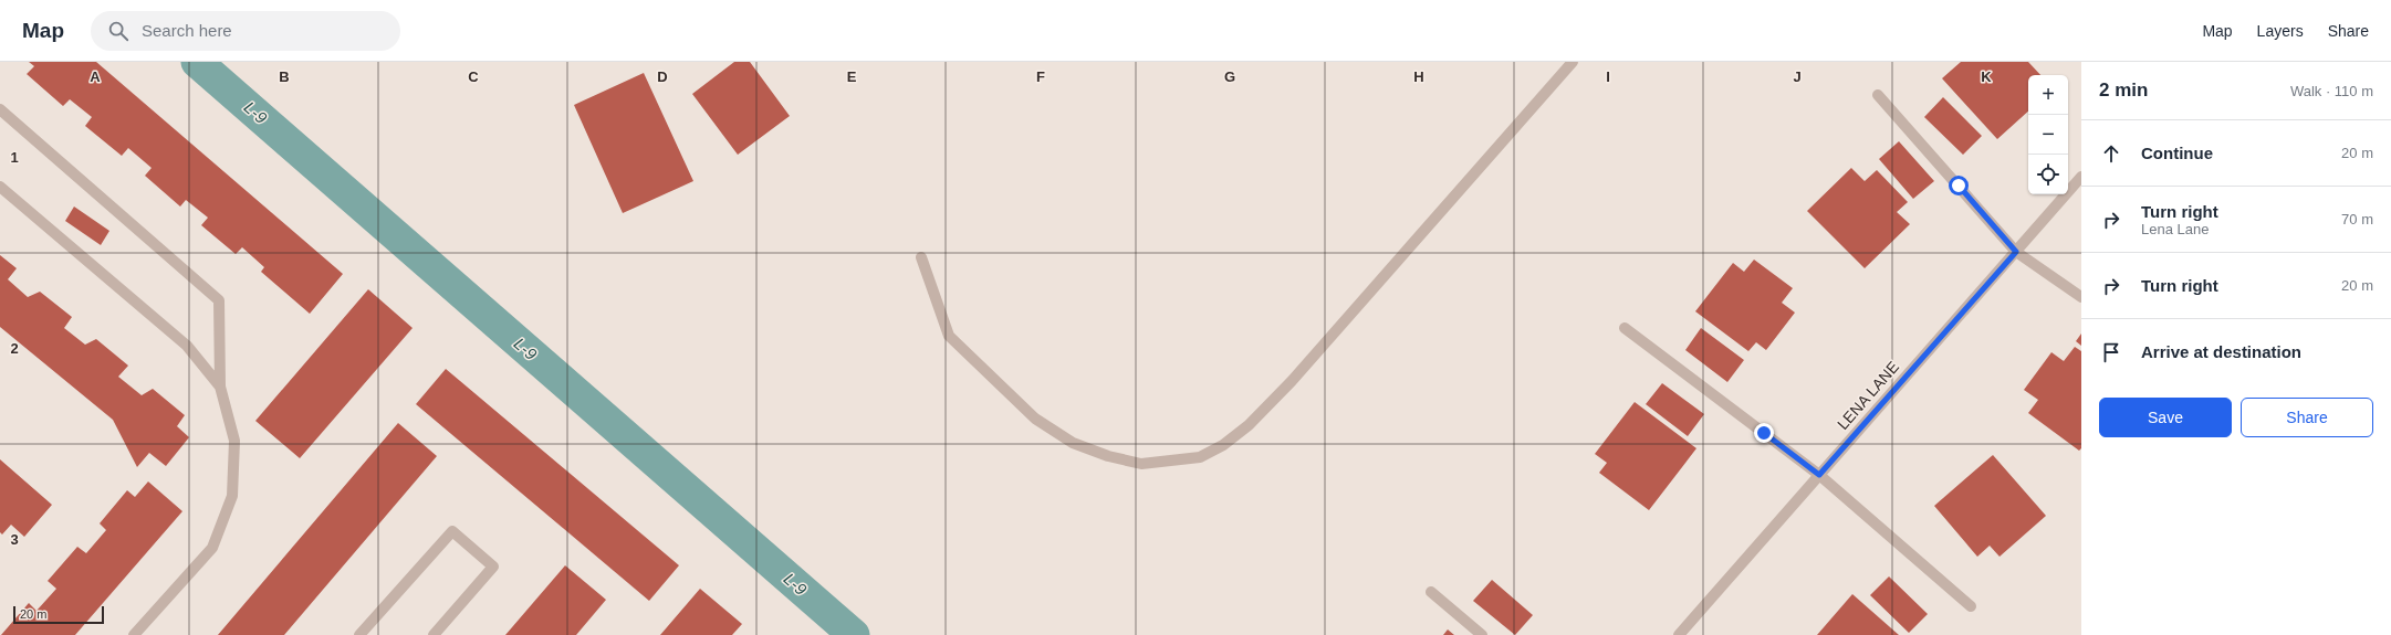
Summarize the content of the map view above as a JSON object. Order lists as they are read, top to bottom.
{
  "streets": {
    "street": ["LENA LANE"]
  },
  "water": ["L-9"],
  "scale_bar": "20 m",
  "page": {
    "header": "Map",
    "search": "Search here",
    "nav": ["Map", "Layers", "Share"],
    "heading": ["2 min", "Walk · 110 m"],
    "map_buttons": ["+", "−"],
    "list": [
      ["Continue", "20 m"],
      ["Turn right", "Lena Lane", "70 m"],
      ["Turn right", "20 m"],
      "Arrive at destination"
    ],
    "buttons": ["Save", "Share"],
    "scale": "20 m"
  },
  "grid": {
    "columns": [
      "A",
      "B",
      "C",
      "D",
      "E",
      "F",
      "G",
      "H",
      "I",
      "J",
      "K"
    ],
    "rows": ["1", "2", "3"]
  }
}
